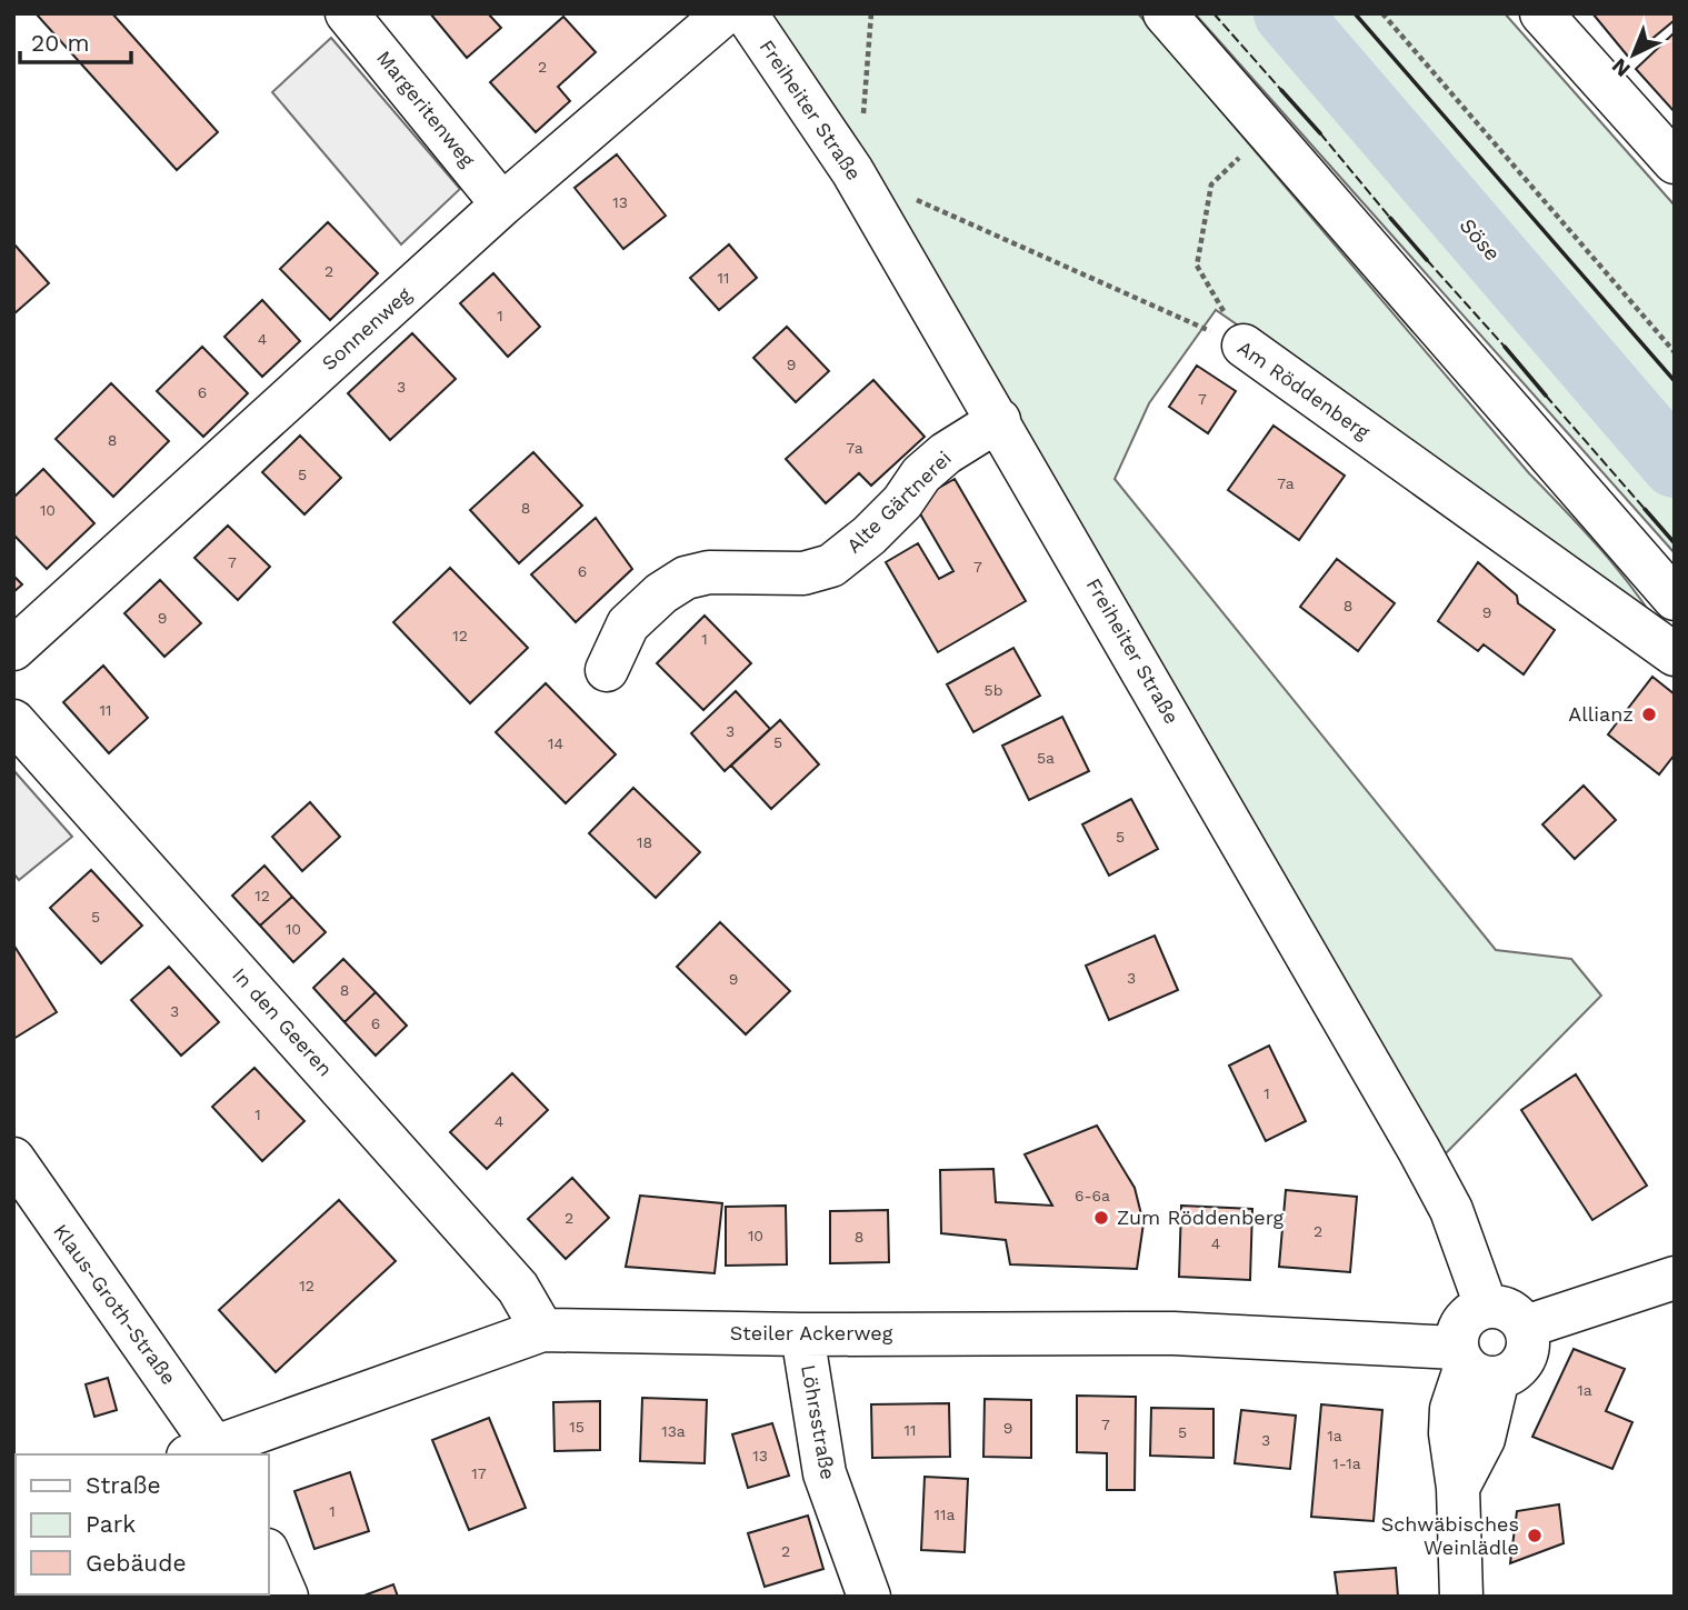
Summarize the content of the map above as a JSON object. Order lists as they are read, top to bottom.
{
  "streets": {
    "street": [
      "Margeritenweg",
      "Freiheiter Straße",
      "Sonnenweg",
      "Am Röddenberg",
      "Alte Gärtnerei",
      "In den Geeren",
      "Klaus-Groth-Straße",
      "Steiler Ackerweg",
      "Löhrsstraße"
    ]
  },
  "crossings": [
    ["Margeritenweg", "Sonnenweg"],
    ["Freiheiter Straße", "Alte Gärtnerei"],
    ["Freiheiter Straße", "Steiler Ackerweg"],
    ["In den Geeren", "Steiler Ackerweg"],
    ["Klaus-Groth-Straße", "Steiler Ackerweg"],
    ["Steiler Ackerweg", "Löhrsstraße"]
  ],
  "water": ["Söse"],
  "places": ["Allianz", "Zum Röddenberg", "Schwäbisches Weinlädle"],
  "house_numbers": [
    "2",
    "13",
    "2",
    "11",
    "1",
    "4",
    "9",
    "3",
    "6",
    "7",
    "8",
    "7a",
    "5",
    "7a",
    "8",
    "10",
    "7",
    "7",
    "6",
    "8",
    "9",
    "9",
    "12",
    "1",
    "5b",
    "11",
    "3",
    "5",
    "14",
    "5a",
    "5",
    "18",
    "12",
    "5",
    "10",
    "3",
    "9",
    "8",
    "3",
    "6",
    "1",
    "1",
    "4",
    "6-6a",
    "2",
    "2",
    "10",
    "8",
    "4",
    "12",
    "1a",
    "7",
    "15",
    "9",
    "11",
    "13a",
    "5",
    "1a",
    "3",
    "13",
    "1-1a",
    "17",
    "1",
    "11a",
    "2"
  ],
  "legend": ["Straße", "Park", "Gebäude"],
  "scale_bar": "20 m",
  "north": "bottom left"
}
